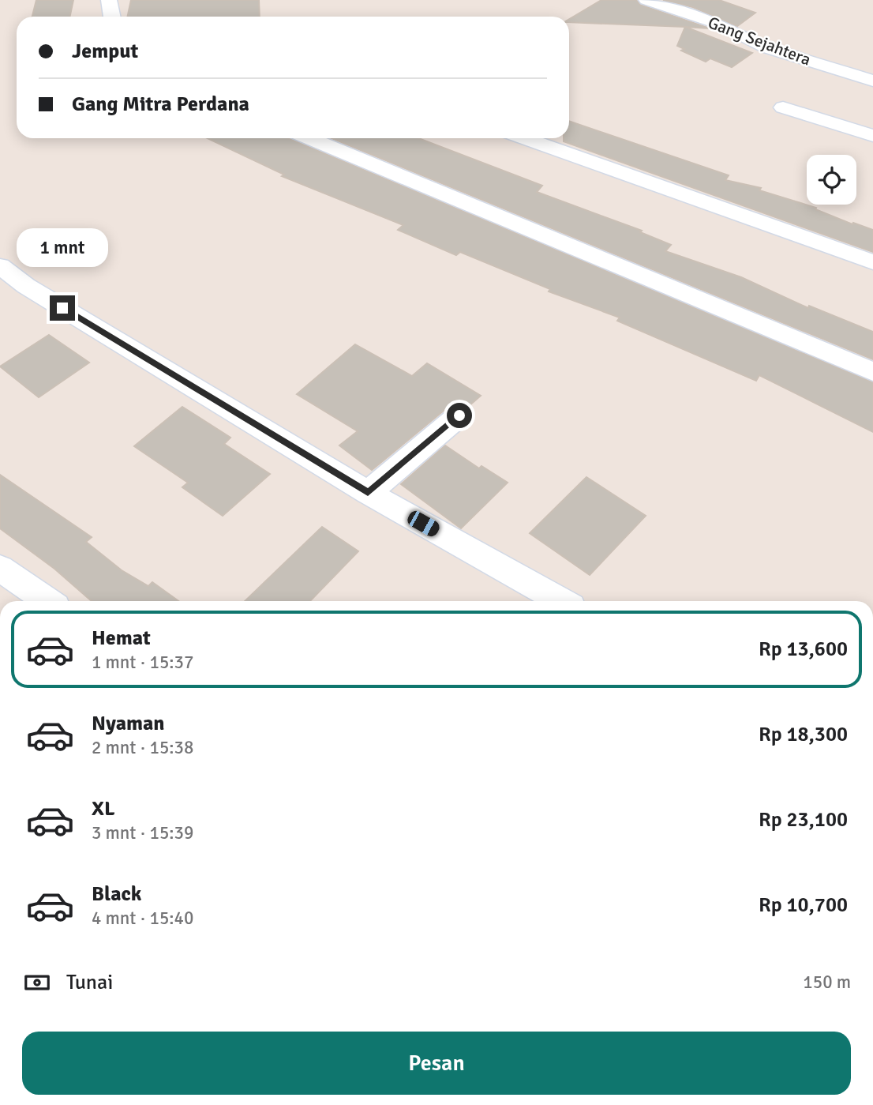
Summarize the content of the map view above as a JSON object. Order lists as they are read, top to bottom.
{
  "streets": {
    "street": ["Gang Sejahtera"]
  },
  "page": {
    "banner": ["Jemput", "Gang Mitra Perdana"],
    "bubble": "1 mnt",
    "list": [
      {
        "name": "Hemat",
        "note": "1 mnt · 15:37",
        "value": "Rp 13,600"
      },
      {
        "name": "Nyaman",
        "note": "2 mnt · 15:38",
        "value": "Rp 18,300"
      },
      {
        "name": "XL",
        "note": "3 mnt · 15:39",
        "value": "Rp 23,100"
      },
      {
        "name": "Black",
        "note": "4 mnt · 15:40",
        "value": "Rp 10,700"
      }
    ],
    "pay": ["Tunai", "150 m"],
    "buttons": "Pesan"
  }
}
